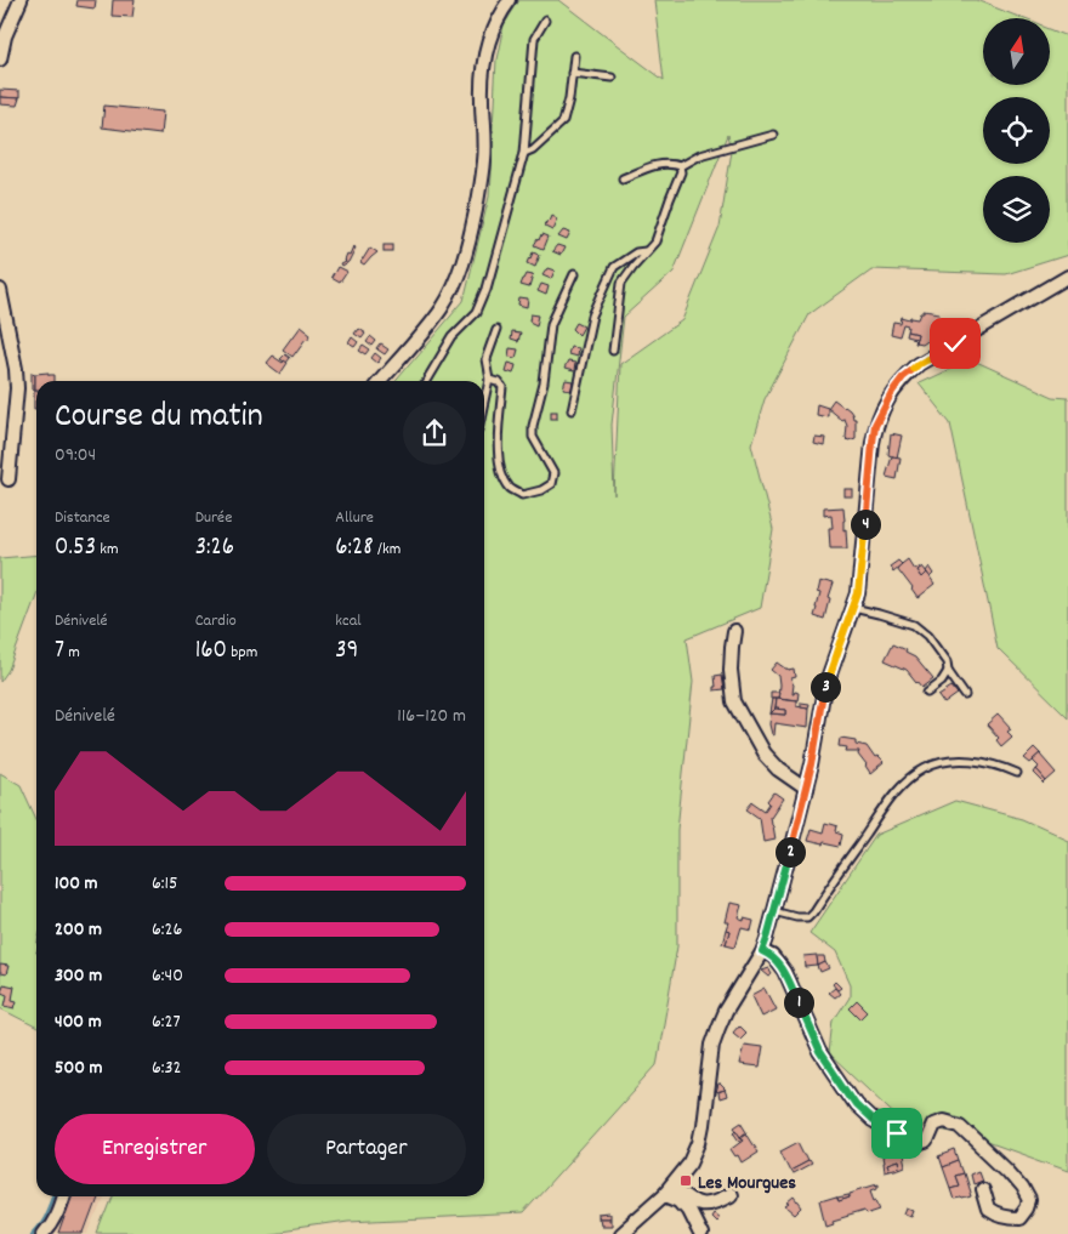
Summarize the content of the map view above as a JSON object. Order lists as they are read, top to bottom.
{
  "places": {
    "transit": ["Les Mourgues"]
  },
  "north": "top",
  "page": {
    "heading": ["Course du matin", "09:04"],
    "stats": [
      ["Distance", "0.53 km"],
      ["Durée", "3:26"],
      ["Allure", "6:28 /km"],
      ["Dénivelé", "7 m"],
      ["Cardio", "160 bpm"],
      ["kcal", "39"]
    ],
    "pins": [
      "4",
      "3",
      "2",
      "1"
    ],
    "chart": ["Dénivelé", "116–120 m"],
    "list": [
      {
        "name": "100 m",
        "note": "6:15"
      },
      {
        "name": "200 m",
        "note": "6:26"
      },
      {
        "name": "300 m",
        "note": "6:40"
      },
      {
        "name": "400 m",
        "note": "6:27"
      },
      {
        "name": "500 m",
        "note": "6:32"
      }
    ],
    "buttons": ["Enregistrer", "Partager"]
  }
}
